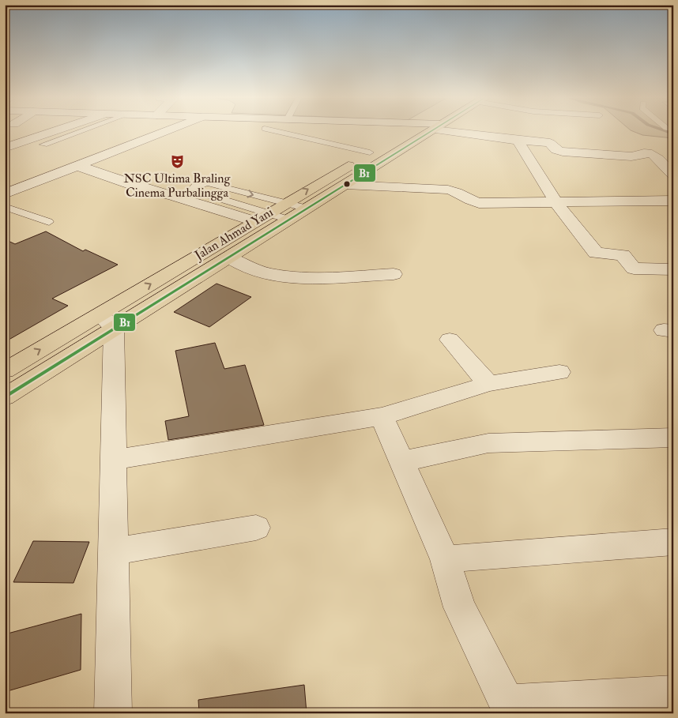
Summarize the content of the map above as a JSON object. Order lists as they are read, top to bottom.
{
  "streets": {
    "main road": ["Jalan Ahmad Yani"]
  },
  "places": {
    "theatre": ["NSC Ultima Braling Cinema Purbalingga"]
  },
  "lines": ["transit line B1"]
}
